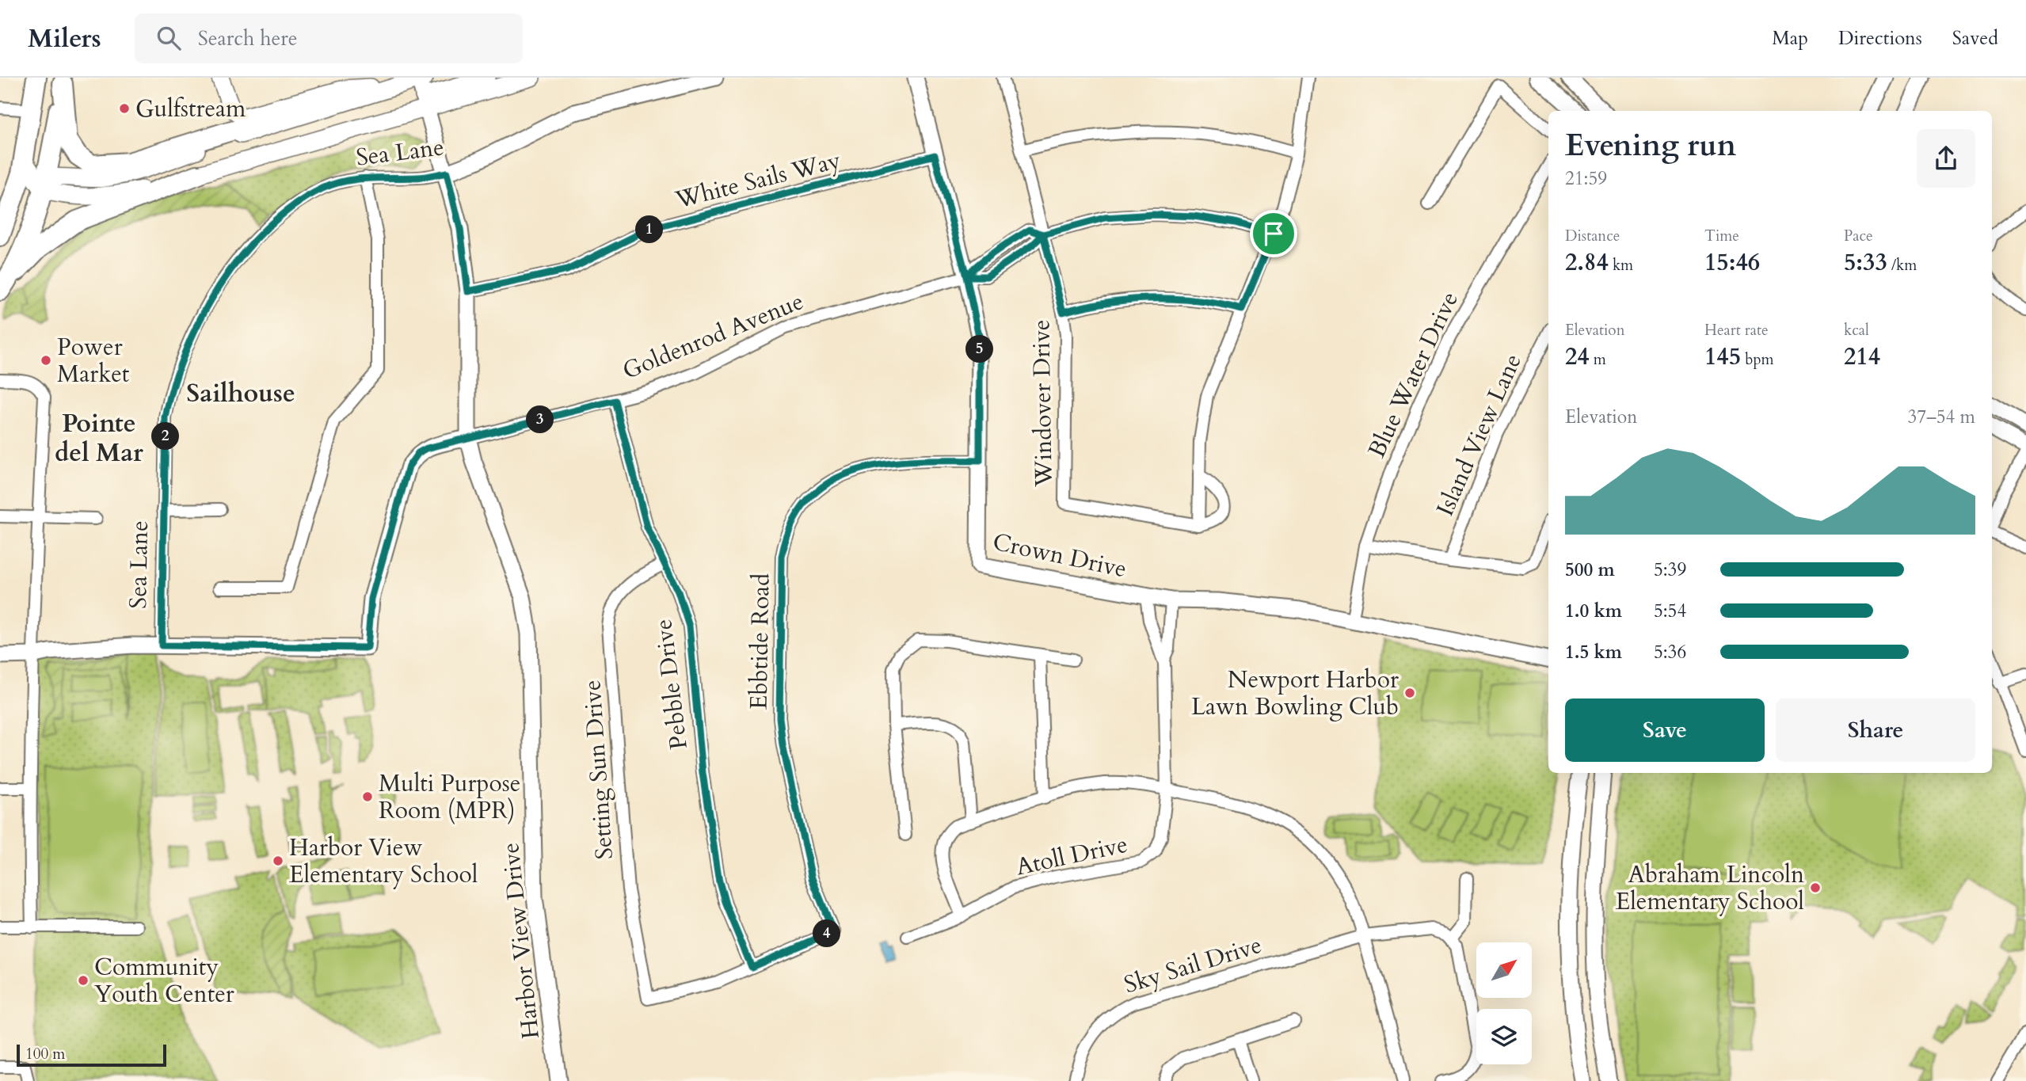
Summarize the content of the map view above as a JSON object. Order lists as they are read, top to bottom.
{
  "streets": {
    "street": [
      "Sea Lane",
      "White Sails Way",
      "Goldenrod Avenue",
      "Blue Water Drive",
      "Windover Drive",
      "Island View Lane",
      "Crown Drive",
      "Ebbtide Road",
      "Pebble Drive",
      "Setting Sun Drive",
      "Atoll Drive",
      "Harbor View Drive",
      "Sky Sail Drive"
    ]
  },
  "crossings": [
    ["Sea Lane", "Goldenrod Avenue"],
    ["Sea Lane", "Harbor View Drive"],
    ["White Sails Way", "Crown Drive"],
    ["White Sails Way", "Harbor View Drive"],
    ["Goldenrod Avenue", "Windover Drive"],
    ["Goldenrod Avenue", "Crown Drive"],
    ["Goldenrod Avenue", "Pebble Drive"],
    ["Goldenrod Avenue", "Harbor View Drive"],
    ["Blue Water Drive", "Crown Drive"],
    ["Crown Drive", "Ebbtide Road"],
    ["Ebbtide Road", "Pebble Drive"],
    ["Ebbtide Road", "Setting Sun Drive"],
    ["Pebble Drive", "Setting Sun Drive"]
  ],
  "districts": ["Sailhouse", "Pointe del Mar"],
  "places": [
    "Gulfstream",
    "Power Market",
    "Newport Harbor Lawn Bowling Club",
    "Multi Purpose Room (MPR)",
    "Harbor View Elementary School",
    "Abraham Lincoln Elementary School",
    "Community Youth Center"
  ],
  "scale_bar": "100 m",
  "north": "top right",
  "page": {
    "header": "Milers",
    "search": "Search here",
    "nav": ["Map", "Directions", "Saved"],
    "heading": ["Evening run", "21:59"],
    "stats": [
      ["Distance", "2.84 km"],
      ["Time", "15:46"],
      ["Pace", "5:33 /km"],
      ["Elevation", "24 m"],
      ["Heart rate", "145 bpm"],
      ["kcal", "214"]
    ],
    "pins": [
      "1",
      "5",
      "3",
      "2",
      "4"
    ],
    "chart": ["Elevation", "37–54 m"],
    "list": [
      {
        "name": "500 m",
        "note": "5:39"
      },
      {
        "name": "1.0 km",
        "note": "5:54"
      },
      {
        "name": "1.5 km",
        "note": "5:36"
      }
    ],
    "buttons": ["Save", "Share"],
    "scale": "100 m"
  }
}
